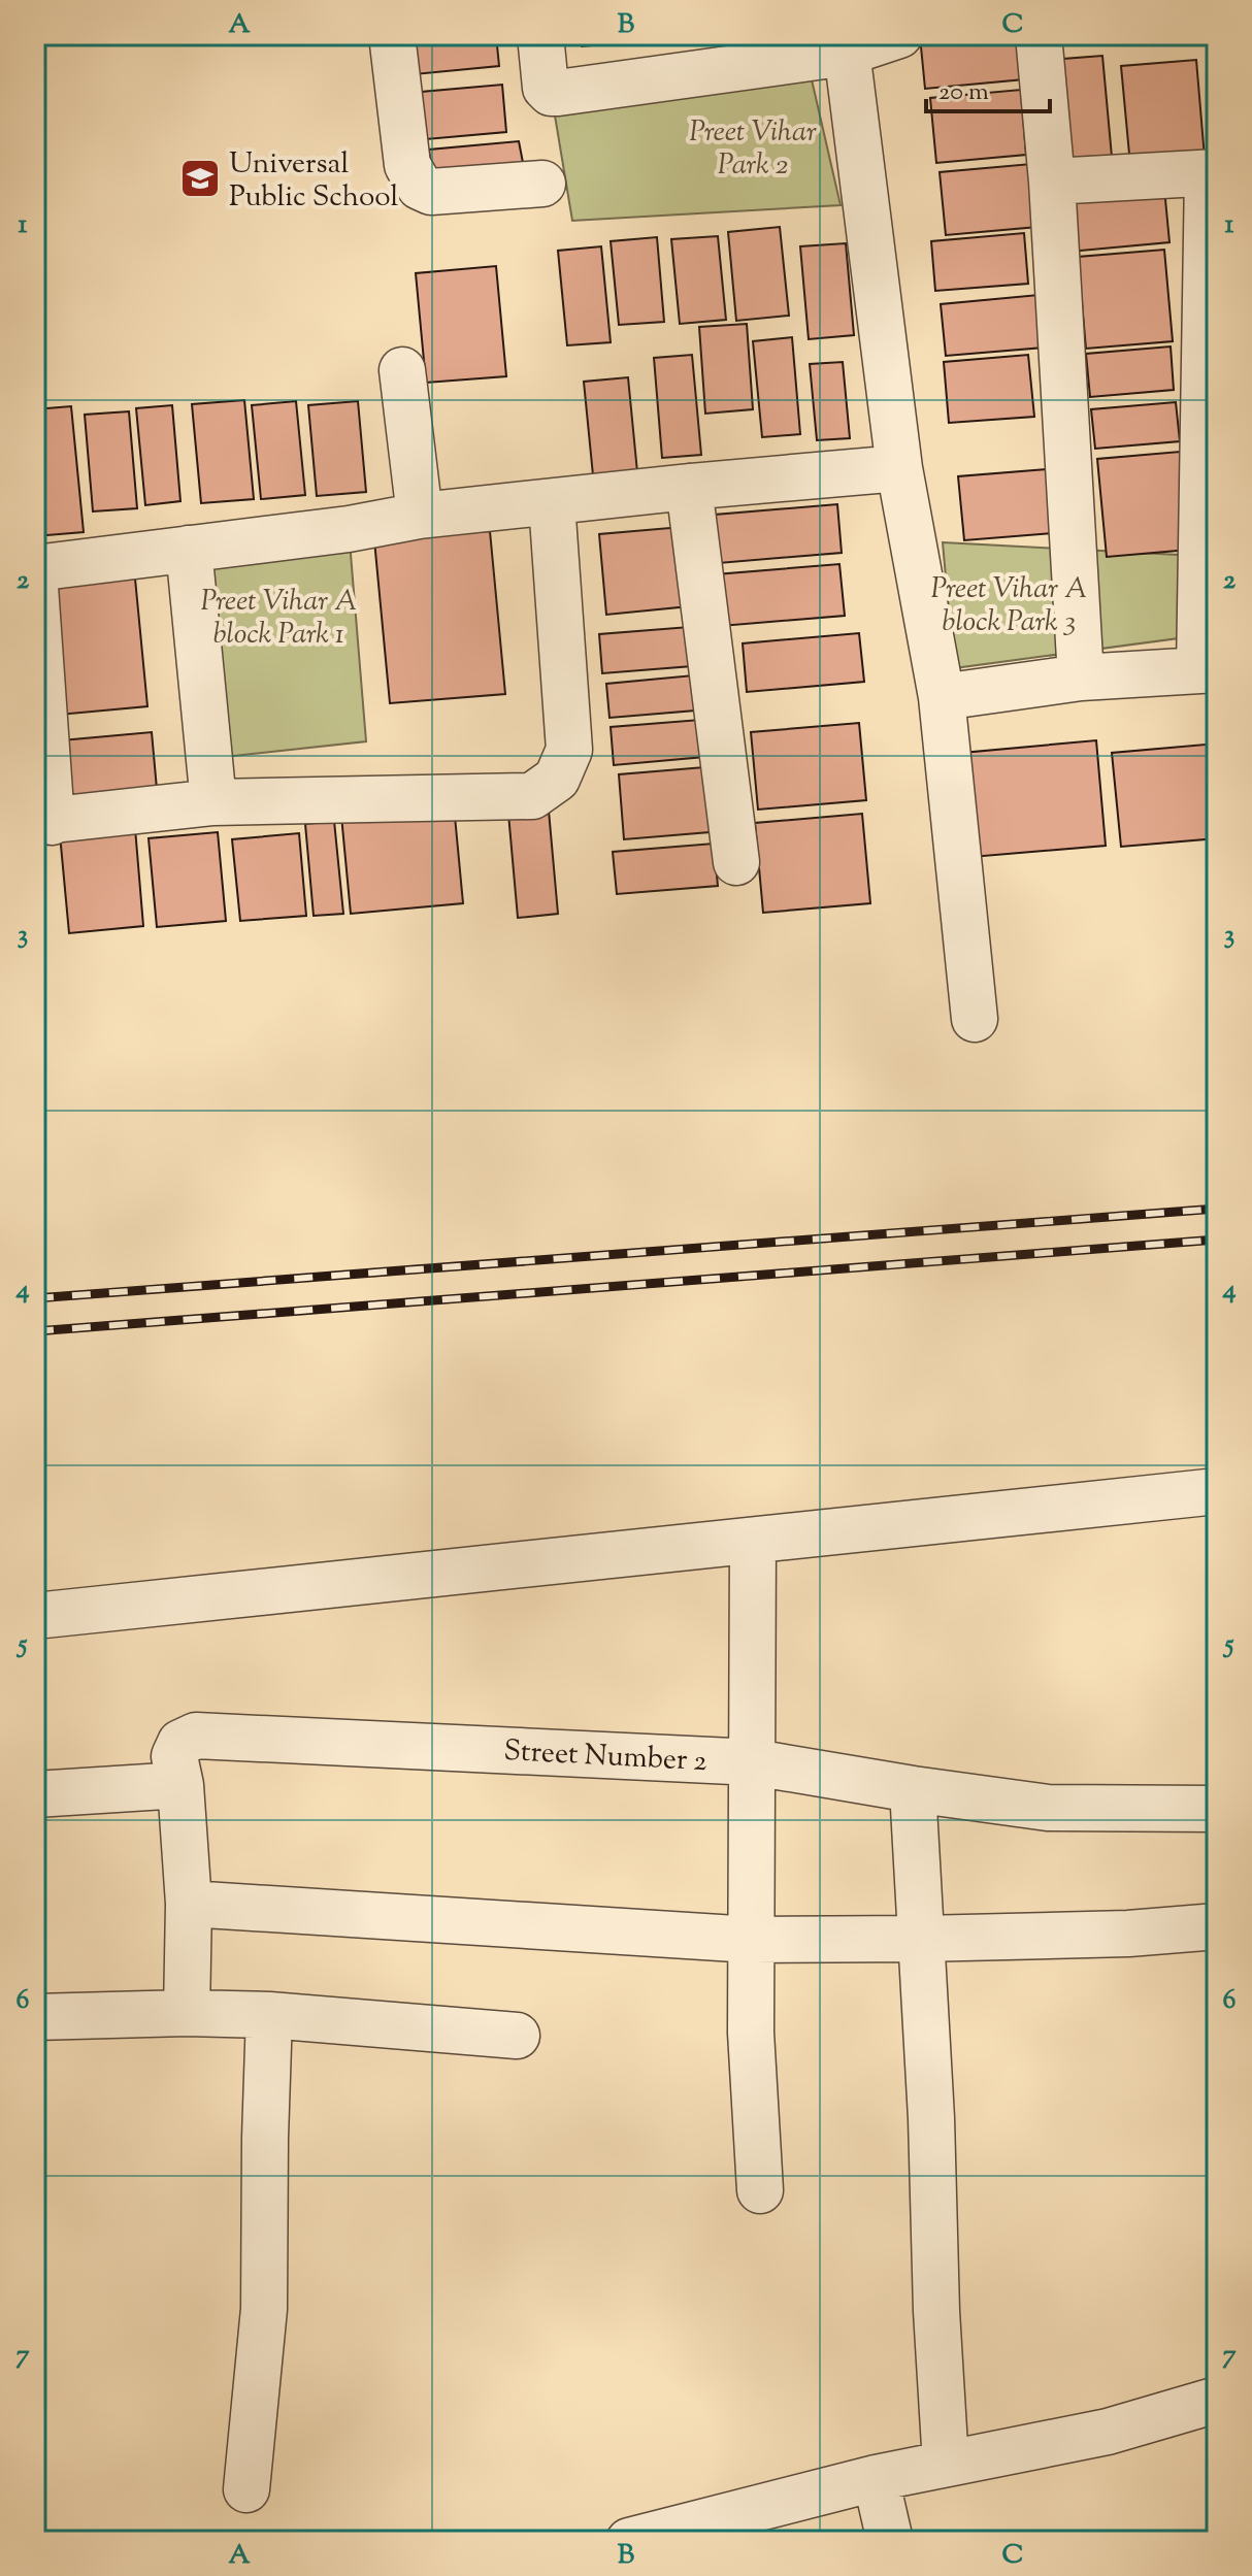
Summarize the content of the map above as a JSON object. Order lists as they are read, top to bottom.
{
  "streets": {
    "street": ["Street Number 2"]
  },
  "parks": ["Preet Vihar Park 2", "Preet Vihar A block Park 3", "Preet Vihar A block Park 1"],
  "places": {
    "school or university": ["Universal Public School"]
  },
  "scale_bar": "20 m",
  "grid": {
    "columns": ["A", "B", "C"],
    "rows": [
      "1",
      "2",
      "3",
      "4",
      "5",
      "6",
      "7"
    ]
  }
}
